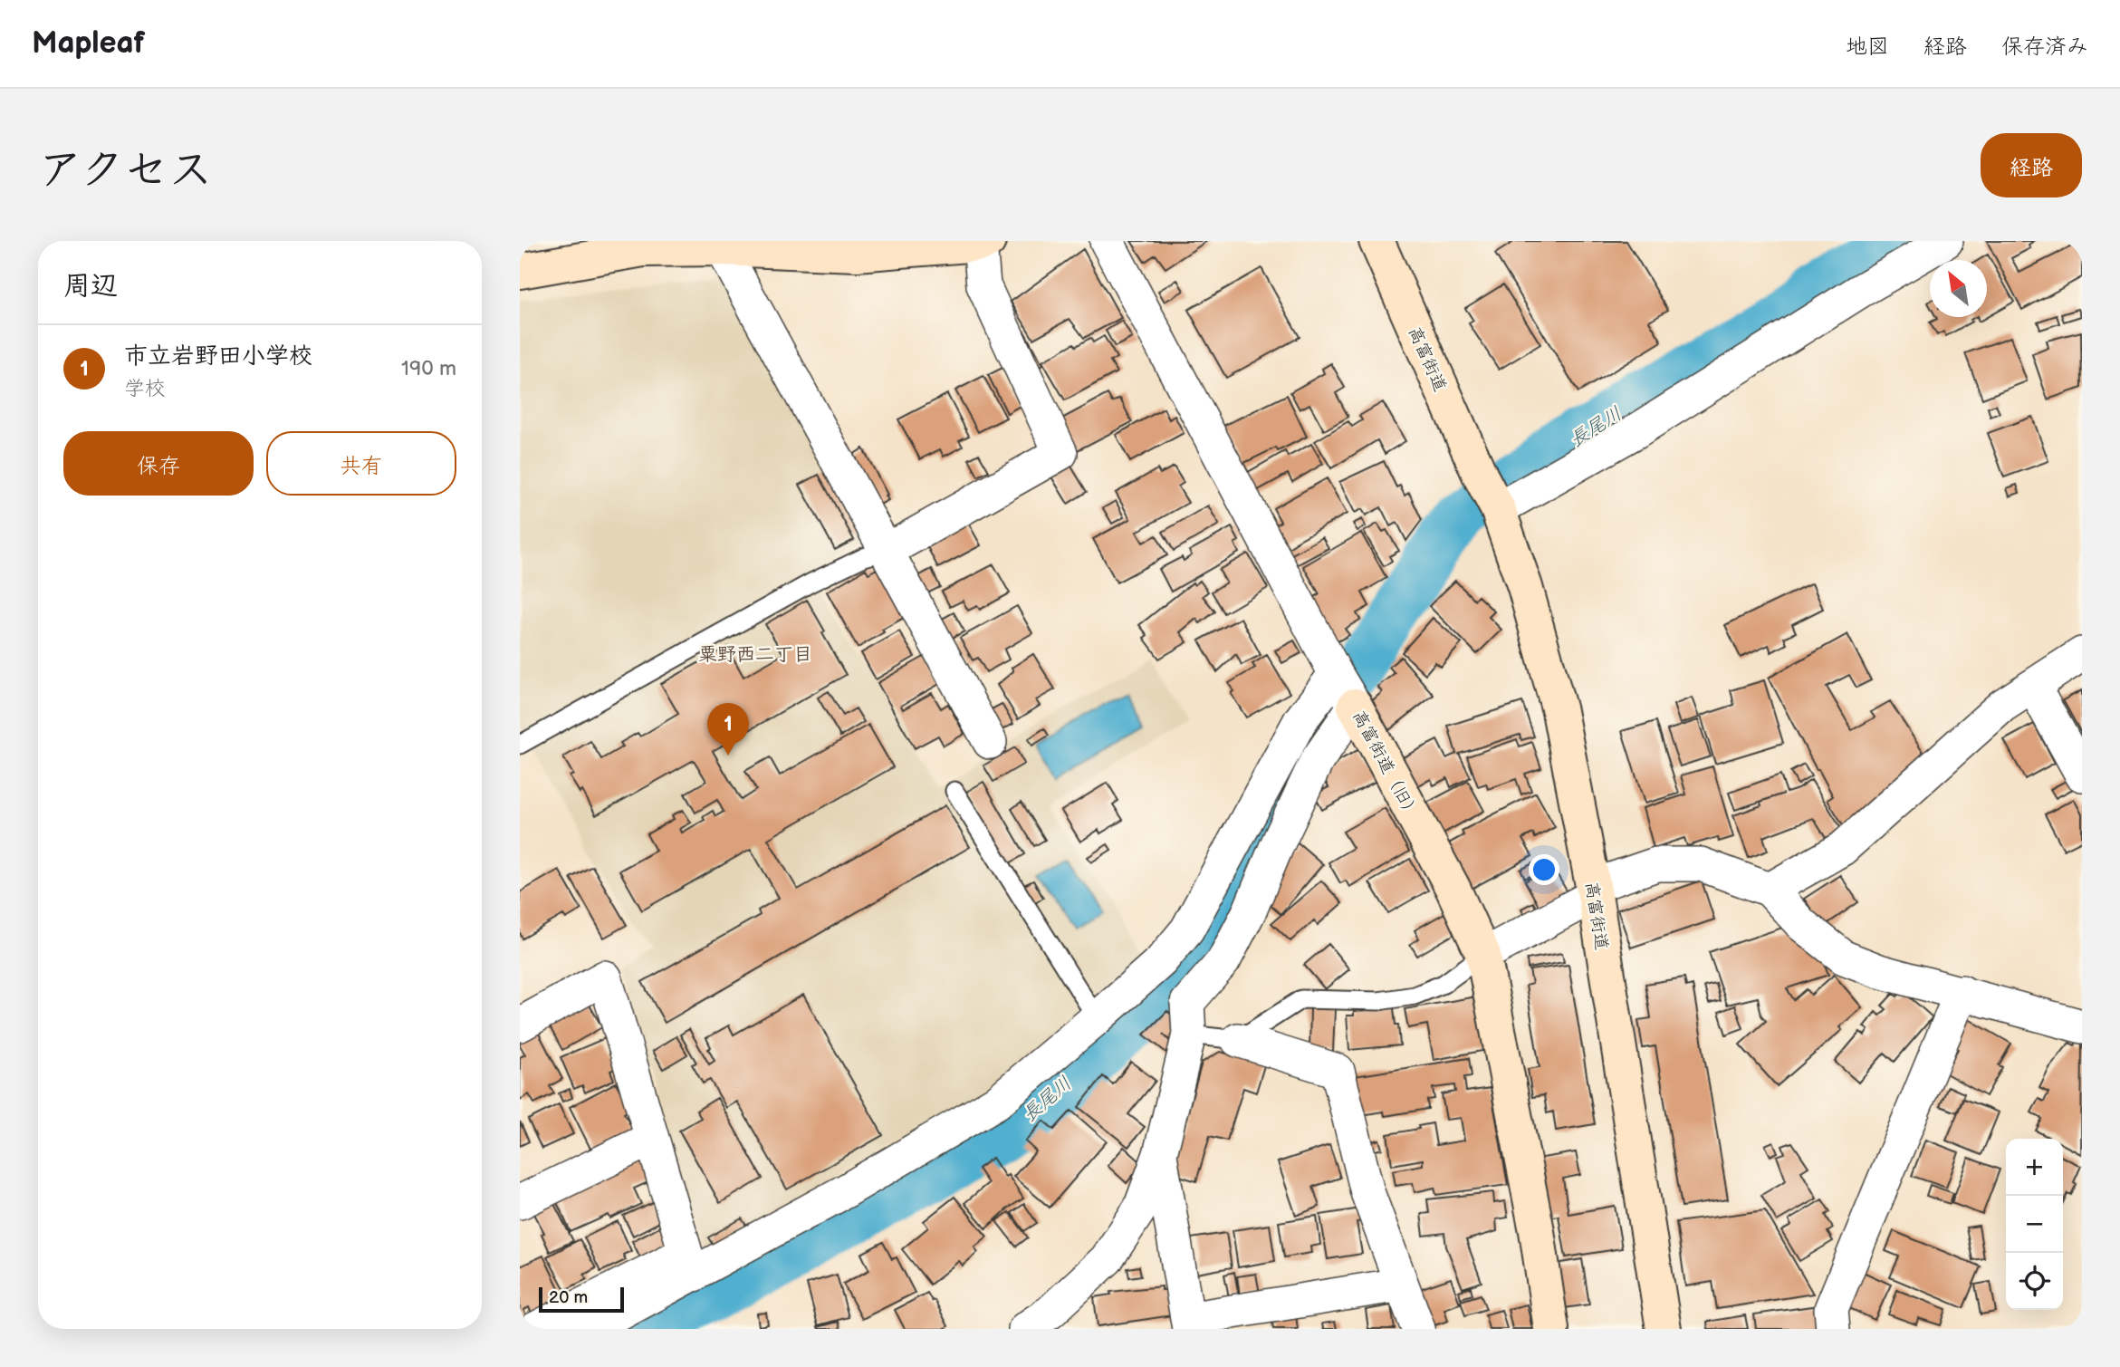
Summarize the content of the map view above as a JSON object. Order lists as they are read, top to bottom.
{
  "streets": {
    "street": ["高富街道", "高富街道（旧）"]
  },
  "districts": ["粟野西二丁目"],
  "water": ["長尾川"],
  "scale_bar": "20 m",
  "north": "top left",
  "page": {
    "header": "Mapleaf",
    "nav": ["地図", "経路", "保存済み"],
    "title": "アクセス",
    "buttons": [
      "経路",
      ["保存", "共有"]
    ],
    "heading": "周辺",
    "list": [
      {
        "mark": "1",
        "name": "市立岩野田小学校",
        "note": "学校",
        "value": "190 m"
      }
    ],
    "pins": "1",
    "map_buttons": ["+", "−"],
    "scale": "20 m"
  }
}
